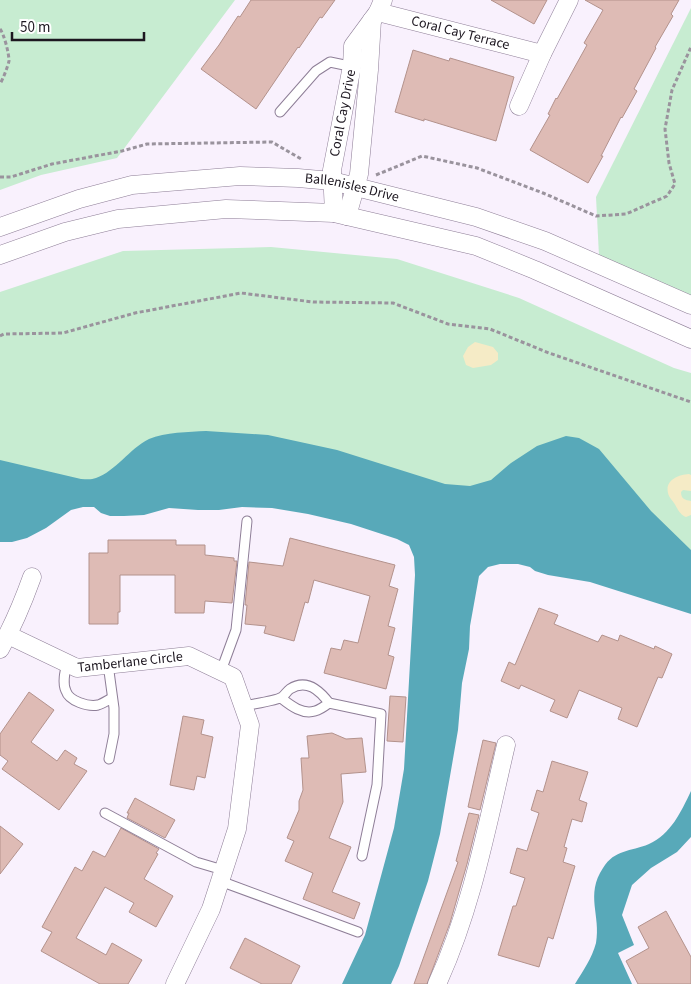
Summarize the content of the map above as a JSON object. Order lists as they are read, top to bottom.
{
  "streets": {
    "street": [
      "Coral Cay Terrace",
      "Coral Cay Drive",
      "Ballenisles Drive",
      "Tamberlane Circle"
    ]
  },
  "crossings": [
    ["Coral Cay Terrace", "Coral Cay Drive"],
    ["Coral Cay Drive", "Ballenisles Drive"]
  ],
  "scale_bar": "50 m"
}
